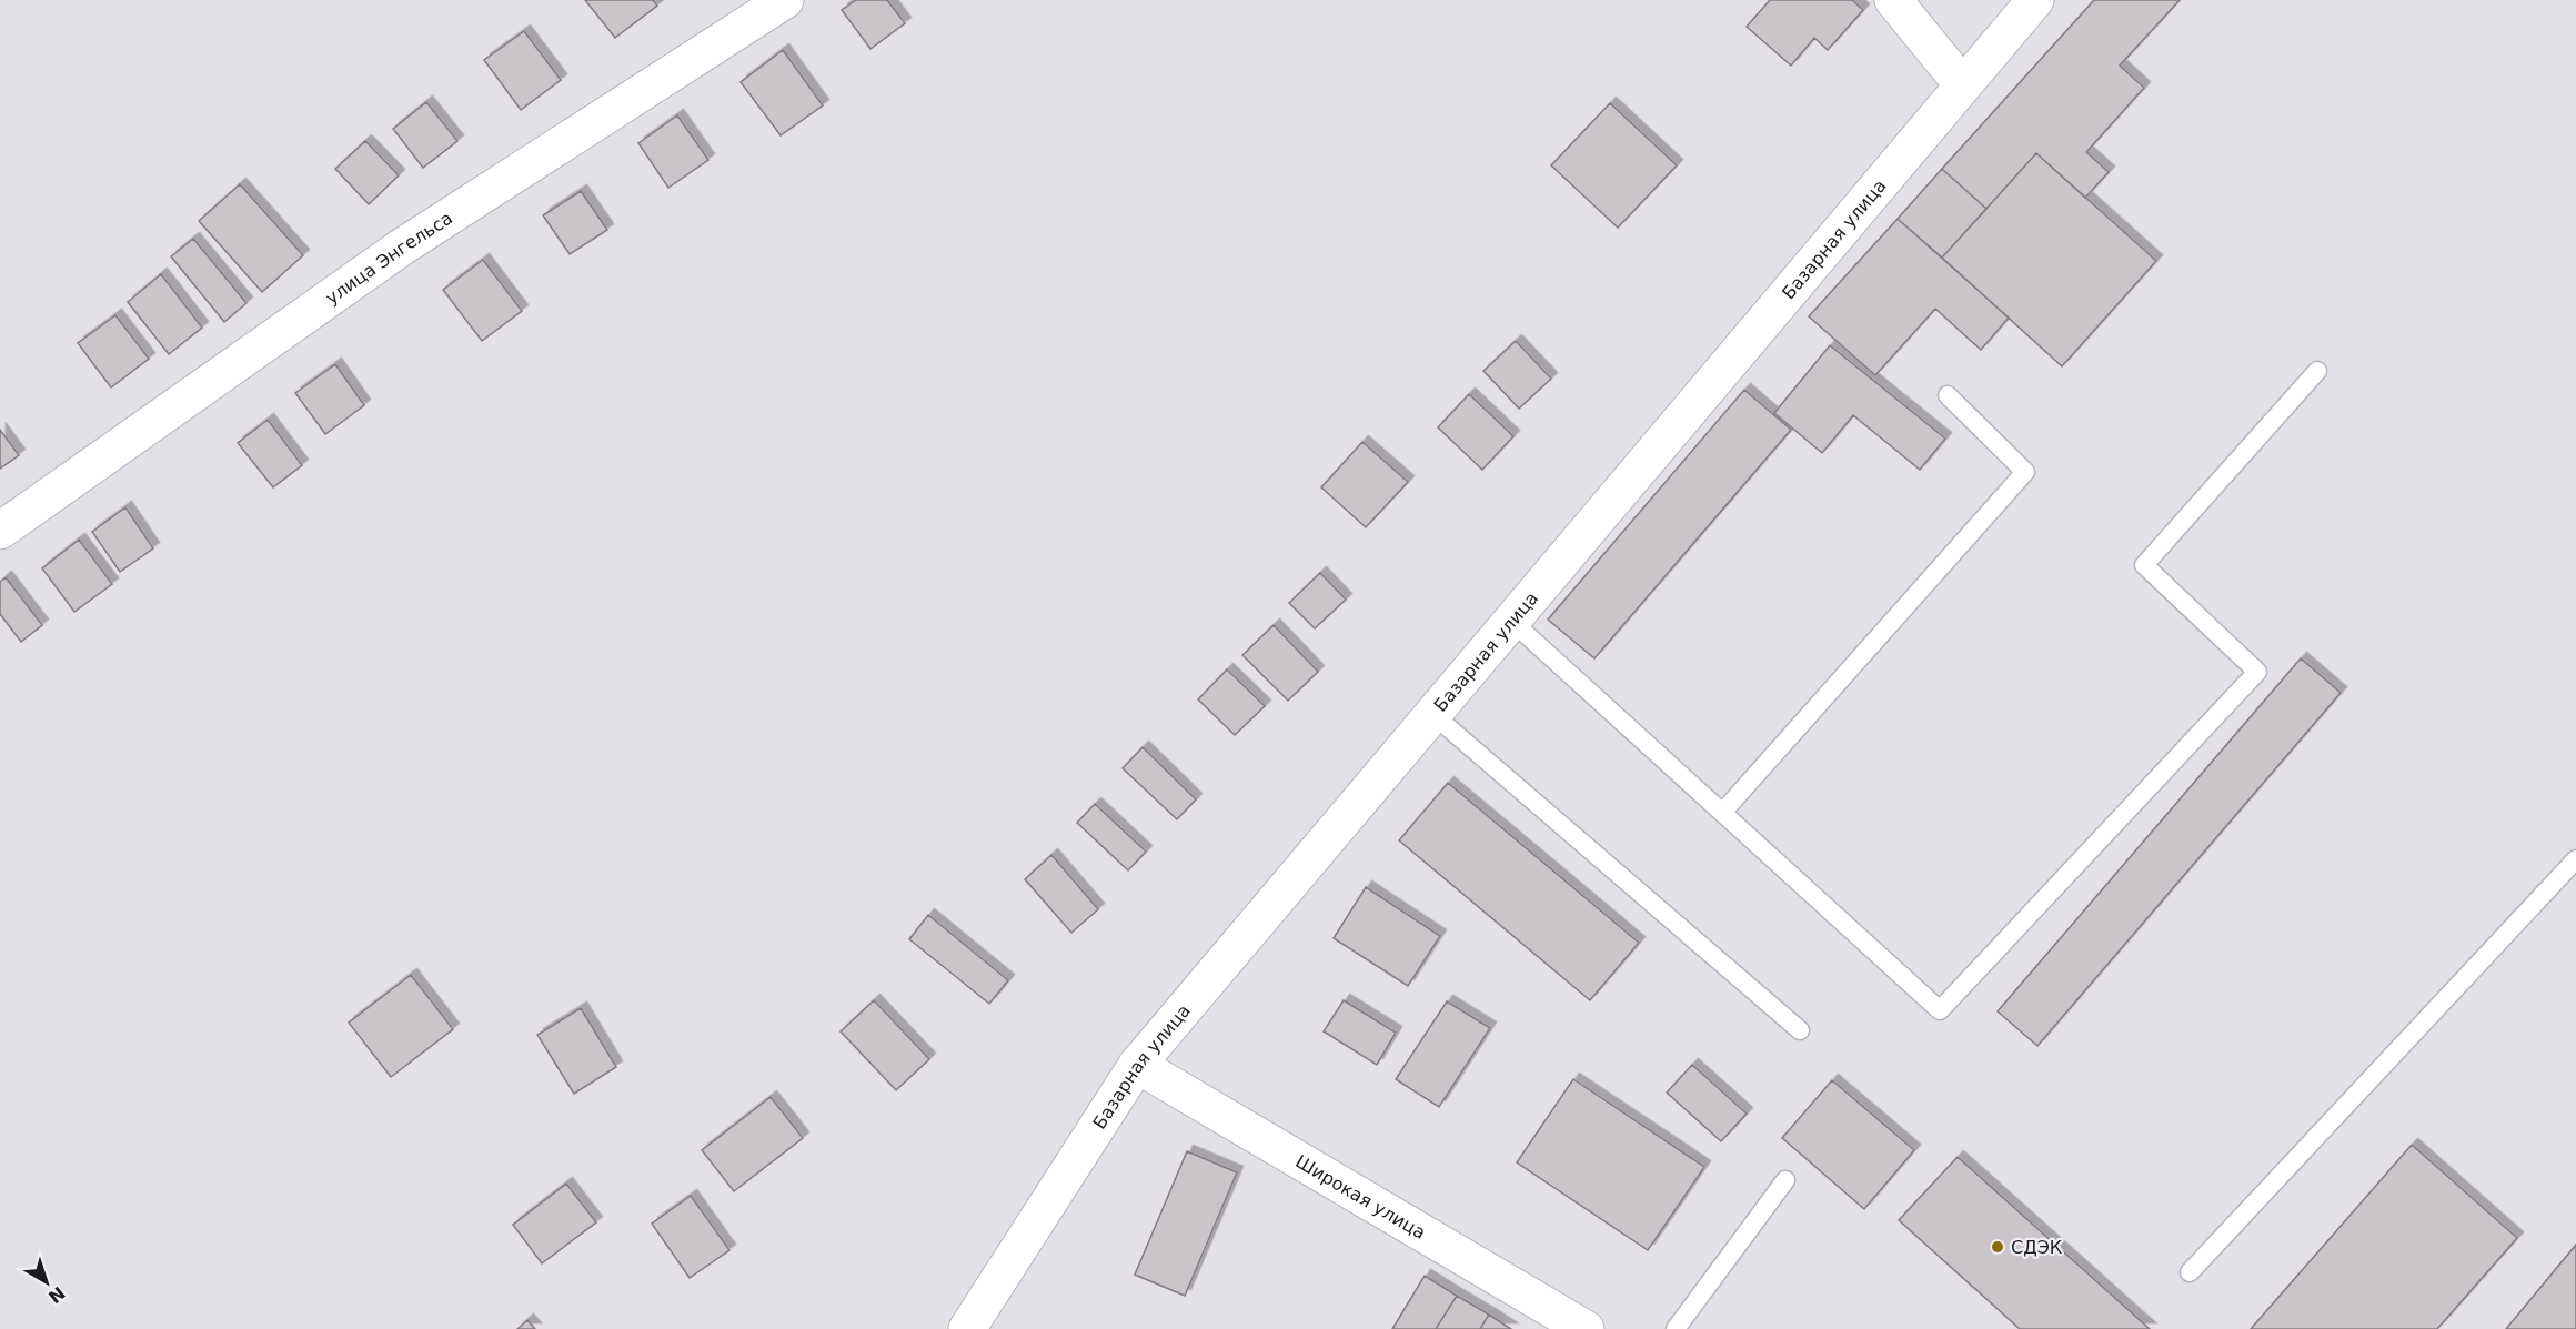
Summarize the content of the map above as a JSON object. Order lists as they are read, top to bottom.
{
  "streets": {
    "street": ["Базарная улица", "улица Энгельса", "Широкая улица"]
  },
  "crossings": [
    ["Базарная улица", "Широкая улица"]
  ],
  "places": ["СДЭК"],
  "north": "bottom right"
}
